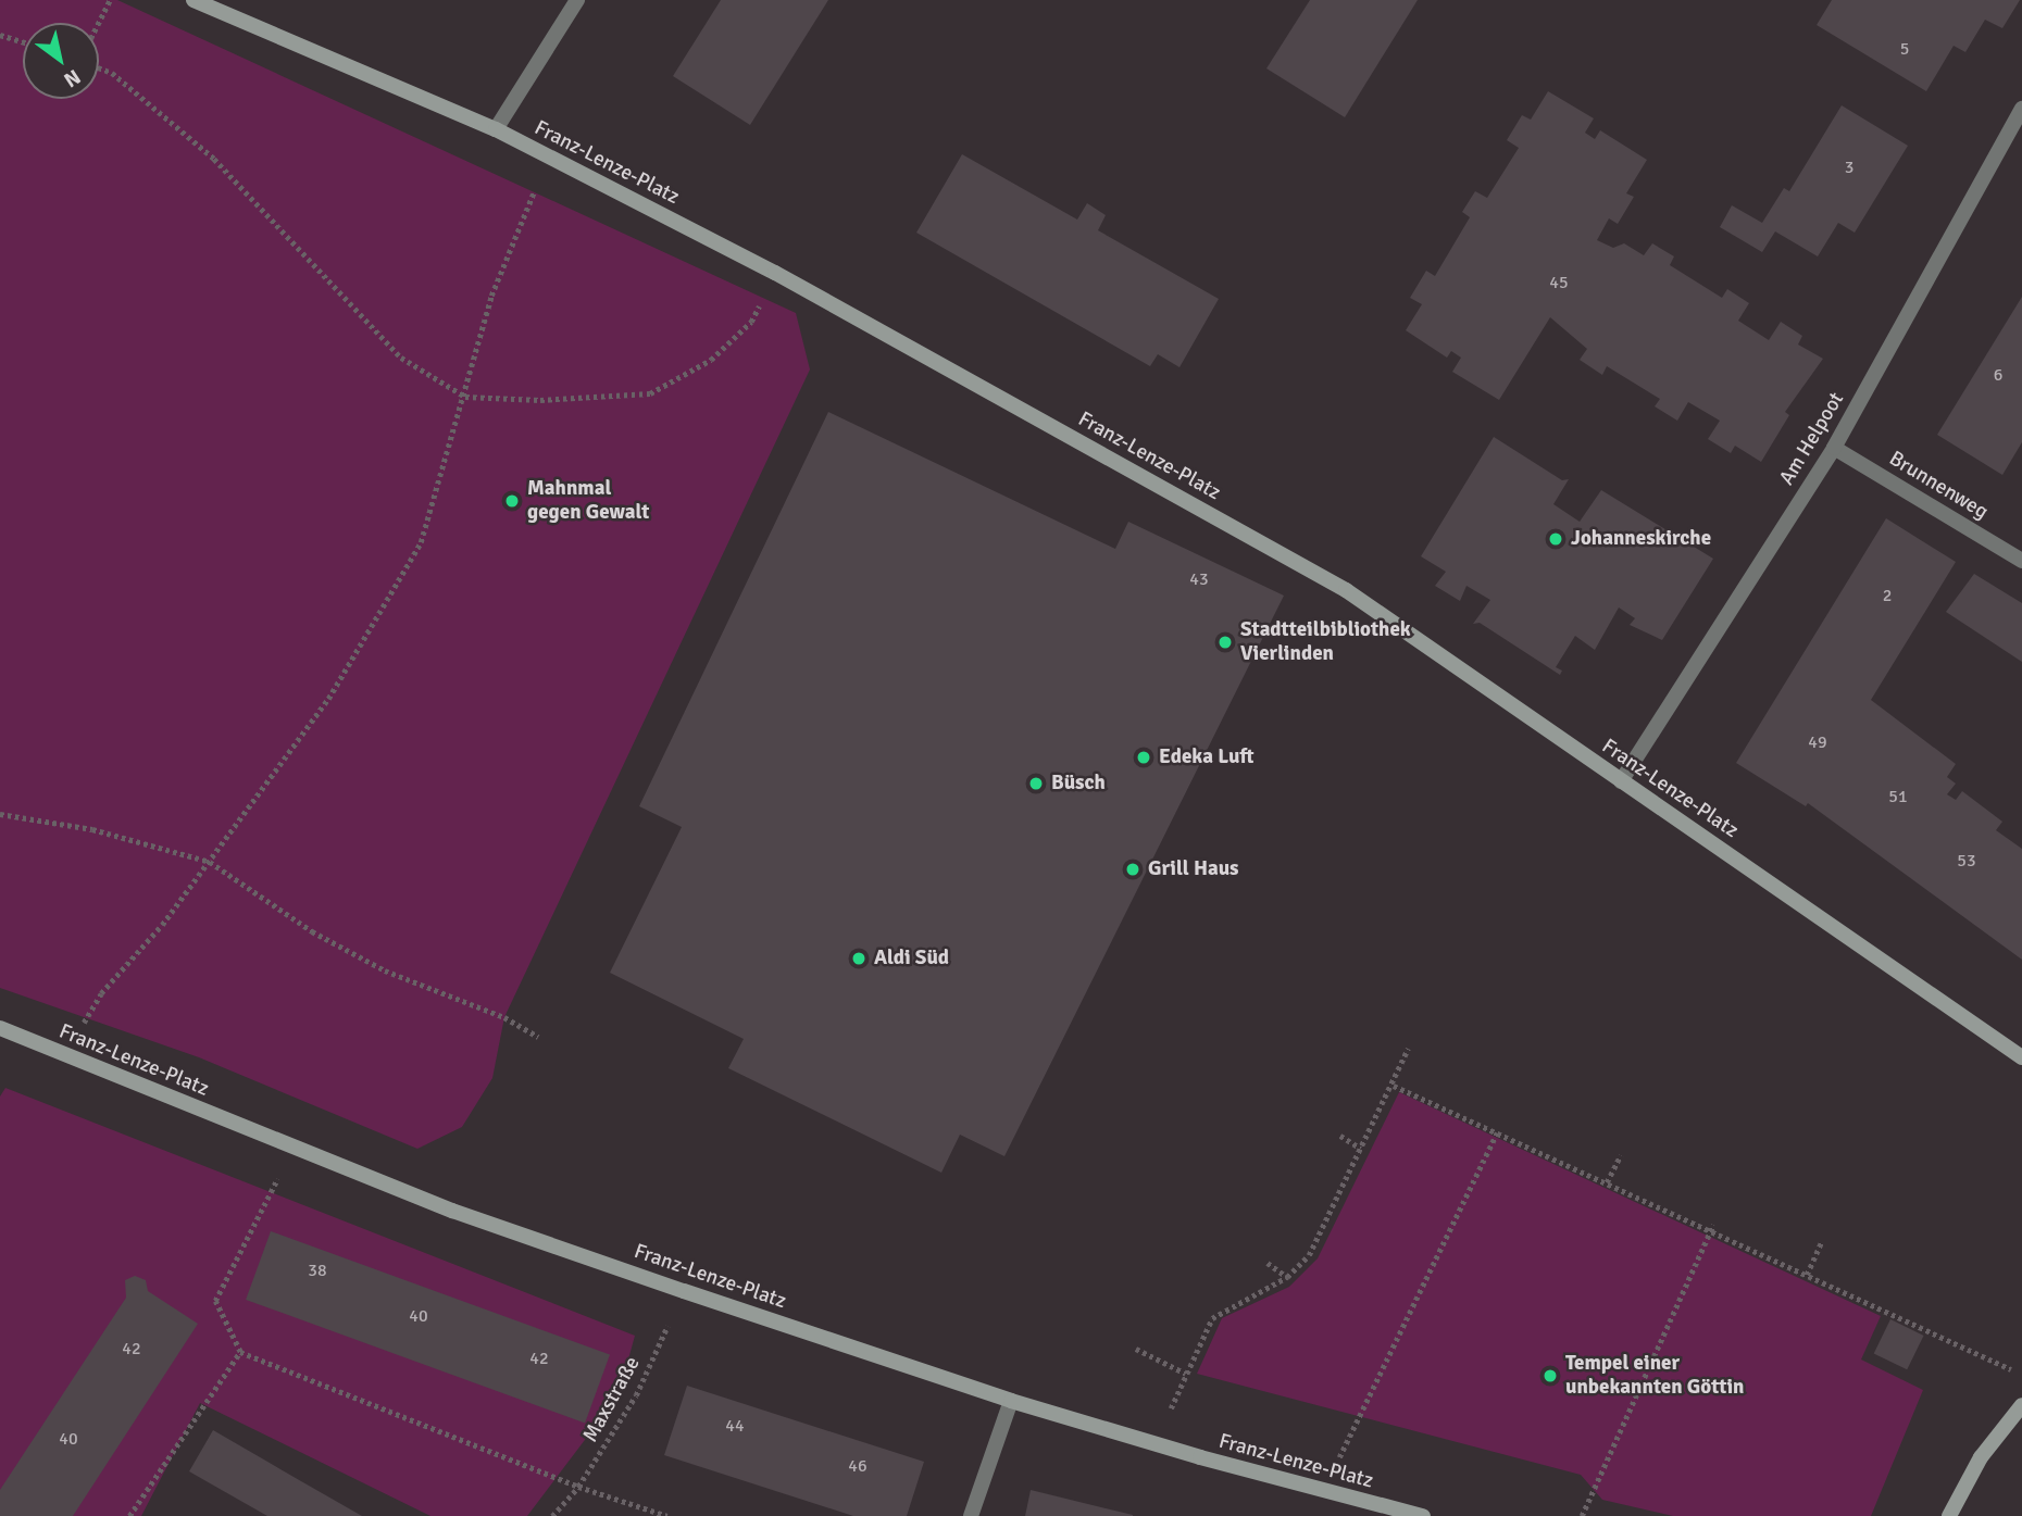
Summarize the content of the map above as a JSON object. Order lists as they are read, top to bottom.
{
  "streets": {
    "street": ["Franz-Lenze-Platz", "Am Helpoot", "Brunnenweg"],
    "path": ["Maxstraße"]
  },
  "crossings": [
    ["Franz-Lenze-Platz", "Am Helpoot"],
    ["Franz-Lenze-Platz", "Maxstraße"],
    ["Am Helpoot", "Brunnenweg"]
  ],
  "places": [
    "Mahnmal gegen Gewalt",
    "Johanneskirche",
    "Stadtteilbibliothek Vierlinden",
    "Edeka Luft",
    "Büsch",
    "Grill Haus",
    "Aldi Süd",
    "Tempel einer unbekannten Göttin"
  ],
  "house_numbers": [
    "5",
    "3",
    "45",
    "6",
    "43",
    "2",
    "49",
    "51",
    "53",
    "38",
    "40",
    "42",
    "42",
    "44",
    "40",
    "46"
  ],
  "north": "bottom right"
}
